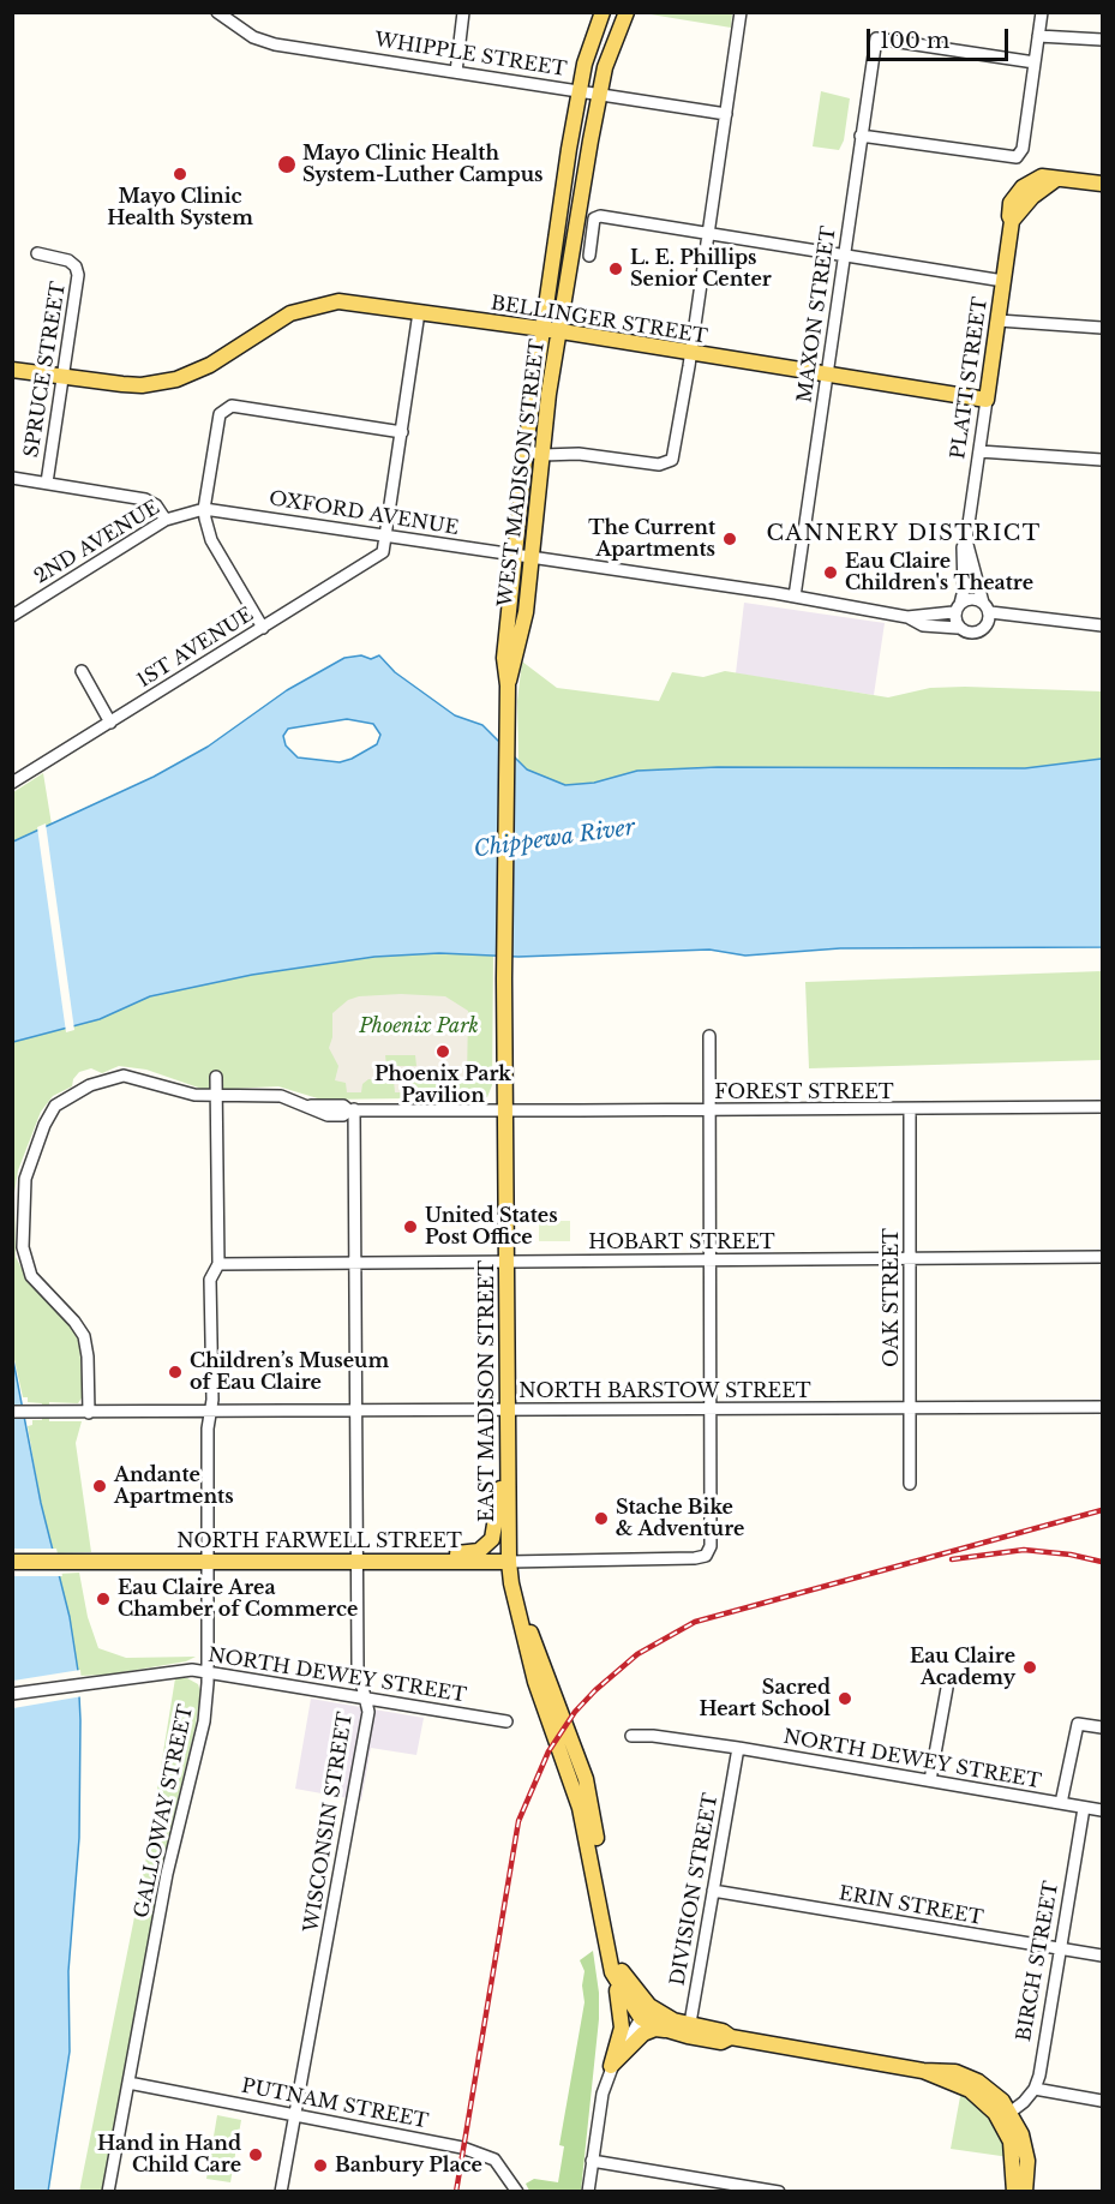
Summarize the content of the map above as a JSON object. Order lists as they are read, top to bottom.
{
  "streets": {
    "main road": [
      "BELLINGER STREET",
      "PLATT STREET",
      "WEST MADISON STREET",
      "EAST MADISON STREET",
      "NORTH FARWELL STREET"
    ],
    "street": [
      "WHIPPLE STREET",
      "MAXON STREET",
      "SPRUCE STREET",
      "OXFORD AVENUE",
      "2ND AVENUE",
      "1ST AVENUE",
      "FOREST STREET",
      "HOBART STREET",
      "OAK STREET",
      "NORTH BARSTOW STREET",
      "NORTH DEWEY STREET",
      "GALLOWAY STREET",
      "WISCONSIN STREET",
      "DIVISION STREET",
      "ERIN STREET",
      "BIRCH STREET",
      "PUTNAM STREET"
    ]
  },
  "crossings": [
    ["WHIPPLE STREET", "WEST MADISON STREET"],
    ["MAXON STREET", "BELLINGER STREET"],
    ["MAXON STREET", "OXFORD AVENUE"],
    ["BELLINGER STREET", "SPRUCE STREET"],
    ["BELLINGER STREET", "PLATT STREET"],
    ["BELLINGER STREET", "WEST MADISON STREET"],
    ["WEST MADISON STREET", "OXFORD AVENUE"],
    ["WEST MADISON STREET", "EAST MADISON STREET"],
    ["OXFORD AVENUE", "2ND AVENUE"],
    ["OXFORD AVENUE", "1ST AVENUE"],
    ["FOREST STREET", "OAK STREET"],
    ["FOREST STREET", "EAST MADISON STREET"],
    ["FOREST STREET", "NORTH BARSTOW STREET"],
    ["FOREST STREET", "GALLOWAY STREET"],
    ["FOREST STREET", "WISCONSIN STREET"],
    ["HOBART STREET", "OAK STREET"],
    ["HOBART STREET", "EAST MADISON STREET"],
    ["HOBART STREET", "GALLOWAY STREET"],
    ["HOBART STREET", "WISCONSIN STREET"],
    ["OAK STREET", "NORTH BARSTOW STREET"],
    ["EAST MADISON STREET", "NORTH BARSTOW STREET"],
    ["EAST MADISON STREET", "NORTH FARWELL STREET"],
    ["NORTH BARSTOW STREET", "NORTH FARWELL STREET"],
    ["NORTH BARSTOW STREET", "GALLOWAY STREET"],
    ["NORTH BARSTOW STREET", "WISCONSIN STREET"],
    ["NORTH FARWELL STREET", "GALLOWAY STREET"],
    ["NORTH FARWELL STREET", "WISCONSIN STREET"],
    ["NORTH DEWEY STREET", "GALLOWAY STREET"],
    ["NORTH DEWEY STREET", "WISCONSIN STREET"],
    ["NORTH DEWEY STREET", "DIVISION STREET"],
    ["NORTH DEWEY STREET", "BIRCH STREET"],
    ["GALLOWAY STREET", "PUTNAM STREET"],
    ["WISCONSIN STREET", "PUTNAM STREET"],
    ["DIVISION STREET", "ERIN STREET"],
    ["ERIN STREET", "BIRCH STREET"]
  ],
  "districts": ["CANNERY DISTRICT"],
  "water": ["Chippewa River"],
  "parks": ["Phoenix Park"],
  "places": [
    "Mayo Clinic Health System-Luther Campus",
    "Mayo Clinic Health System",
    "L. E. Phillips Senior Center",
    "The Current Apartments",
    "Eau Claire Children's Theatre",
    "Phoenix Park Pavilion",
    "United States Post Office",
    "Children’s Museum of Eau Claire",
    "Andante Apartments",
    "Stache Bike & Adventure",
    "Eau Claire Area Chamber of Commerce",
    "Eau Claire Academy",
    "Sacred Heart School",
    "Hand in Hand Child Care",
    "Banbury Place"
  ],
  "scale_bar": "100 m"
}
